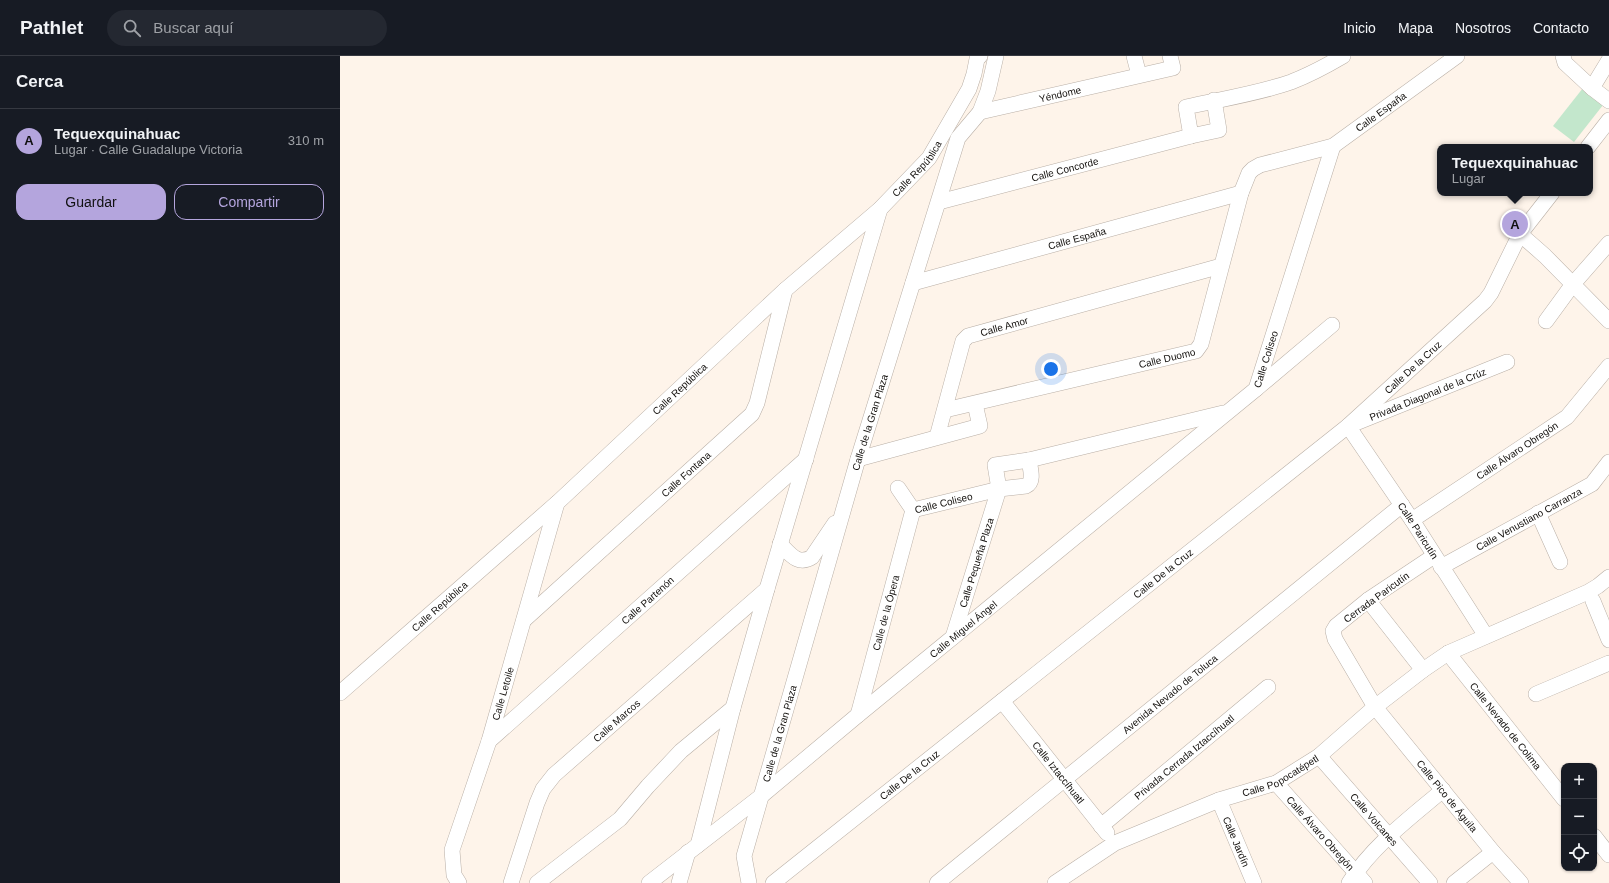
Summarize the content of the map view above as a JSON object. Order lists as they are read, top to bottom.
{
  "streets": {
    "street": [
      "Yéndome",
      "Calle España",
      "Calle República",
      "Calle Concorde",
      "Calle Amor",
      "Calle Duomo",
      "Calle Coliseo",
      "Calle De la Cruz",
      "Privada Diagonal de la Crúz",
      "Calle de la Gran Plaza",
      "Calle Álvaro Obregón",
      "Calle Fontana",
      "Calle Venustiano Carranza",
      "Calle Paricutín",
      "Calle Pequeña Plaza",
      "Cerrada Paricutín",
      "Calle Partenón",
      "Calle de la Ópera",
      "Calle Miguel Ángel",
      "Calle Letoile",
      "Avenida Nevado de Toluca",
      "Calle Marcos",
      "Calle Nevado de Colima",
      "Privada Cerrada Iztaccíhuatl",
      "Calle Iztaccíhuatl",
      "Calle Popocatépetl",
      "Calle Pico de Águila",
      "Calle Volcanes",
      "Calle Jardín"
    ]
  },
  "crossings": [
    ["Yéndome", "Calle de la Gran Plaza"],
    ["Calle España", "Calle Duomo"],
    ["Calle España", "Calle Coliseo"],
    ["Calle España", "Calle de la Gran Plaza"],
    ["Calle República", "Calle Fontana"],
    ["Calle República", "Calle Letoile"],
    ["Calle Concorde", "Calle de la Gran Plaza"],
    ["Calle Amor", "Calle Duomo"],
    ["Calle Coliseo", "Calle Pequeña Plaza"],
    ["Calle Coliseo", "Calle de la Ópera"],
    ["Calle Coliseo", "Calle Miguel Ángel"],
    ["Calle De la Cruz", "Privada Diagonal de la Crúz"],
    ["Calle De la Cruz", "Calle Paricutín"],
    ["Calle De la Cruz", "Calle Iztaccíhuatl"],
    ["Privada Diagonal de la Crúz", "Calle Paricutín"],
    ["Calle de la Gran Plaza", "Calle Miguel Ángel"],
    ["Calle Álvaro Obregón", "Calle Paricutín"],
    ["Calle Álvaro Obregón", "Calle Popocatépetl"],
    ["Calle Fontana", "Calle Letoile"],
    ["Calle Venustiano Carranza", "Calle Paricutín"],
    ["Calle Venustiano Carranza", "Cerrada Paricutín"],
    ["Calle Paricutín", "Cerrada Paricutín"],
    ["Calle Paricutín", "Avenida Nevado de Toluca"],
    ["Calle Paricutín", "Calle Popocatépetl"],
    ["Calle Pequeña Plaza", "Calle Miguel Ángel"],
    ["Cerrada Paricutín", "Calle Popocatépetl"],
    ["Cerrada Paricutín", "Calle Pico de Águila"],
    ["Calle Partenón", "Calle Letoile"],
    ["Calle de la Ópera", "Calle Miguel Ángel"],
    ["Avenida Nevado de Toluca", "Calle Iztaccíhuatl"],
    ["Calle Nevado de Colima", "Calle Popocatépetl"],
    ["Privada Cerrada Iztaccíhuatl", "Calle Iztaccíhuatl"],
    ["Calle Iztaccíhuatl", "Calle Popocatépetl"],
    ["Calle Popocatépetl", "Calle Pico de Águila"],
    ["Calle Popocatépetl", "Calle Volcanes"],
    ["Calle Popocatépetl", "Calle Jardín"]
  ],
  "page": {
    "header": "Pathlet",
    "search": "Buscar aquí",
    "nav": [
      "Inicio",
      "Mapa",
      "Nosotros",
      "Contacto"
    ],
    "heading": "Cerca",
    "list": [
      {
        "mark": "A",
        "name": "Tequexquinahuac",
        "note": "Lugar · Calle Guadalupe Victoria",
        "value": "310 m"
      }
    ],
    "popup": ["Tequexquinahuac", "Lugar"],
    "buttons": ["Guardar", "Compartir"],
    "pins": "A",
    "map_buttons": ["+", "−"]
  }
}
